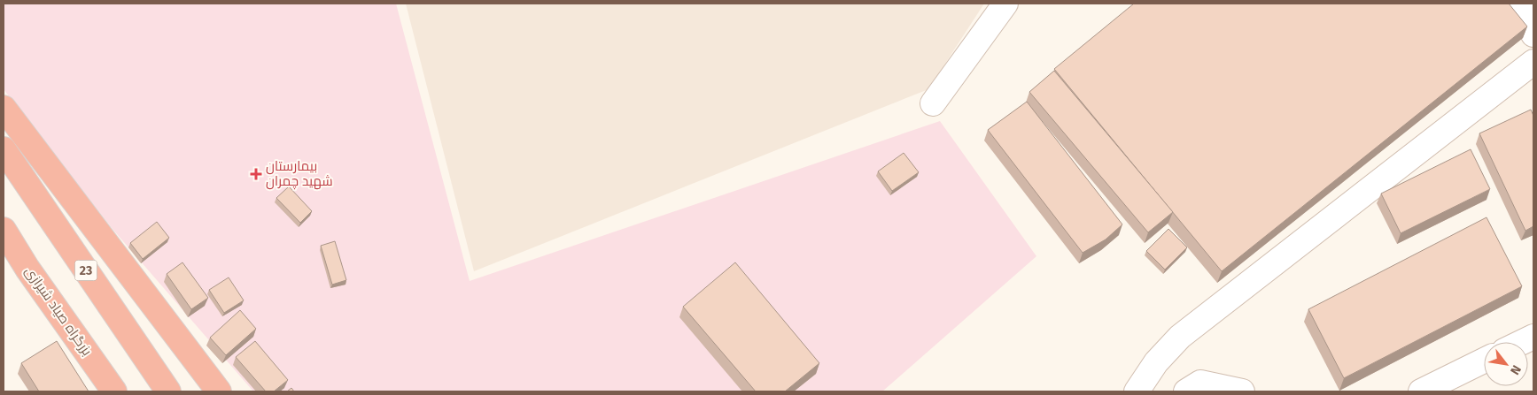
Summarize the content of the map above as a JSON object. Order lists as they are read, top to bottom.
{
  "streets": {
    "highway": ["23", "بزرگراه صیاد شیرازی"]
  },
  "places": {
    "health": ["بیمارستان شهید چمران"]
  },
  "north": "bottom right"
}
